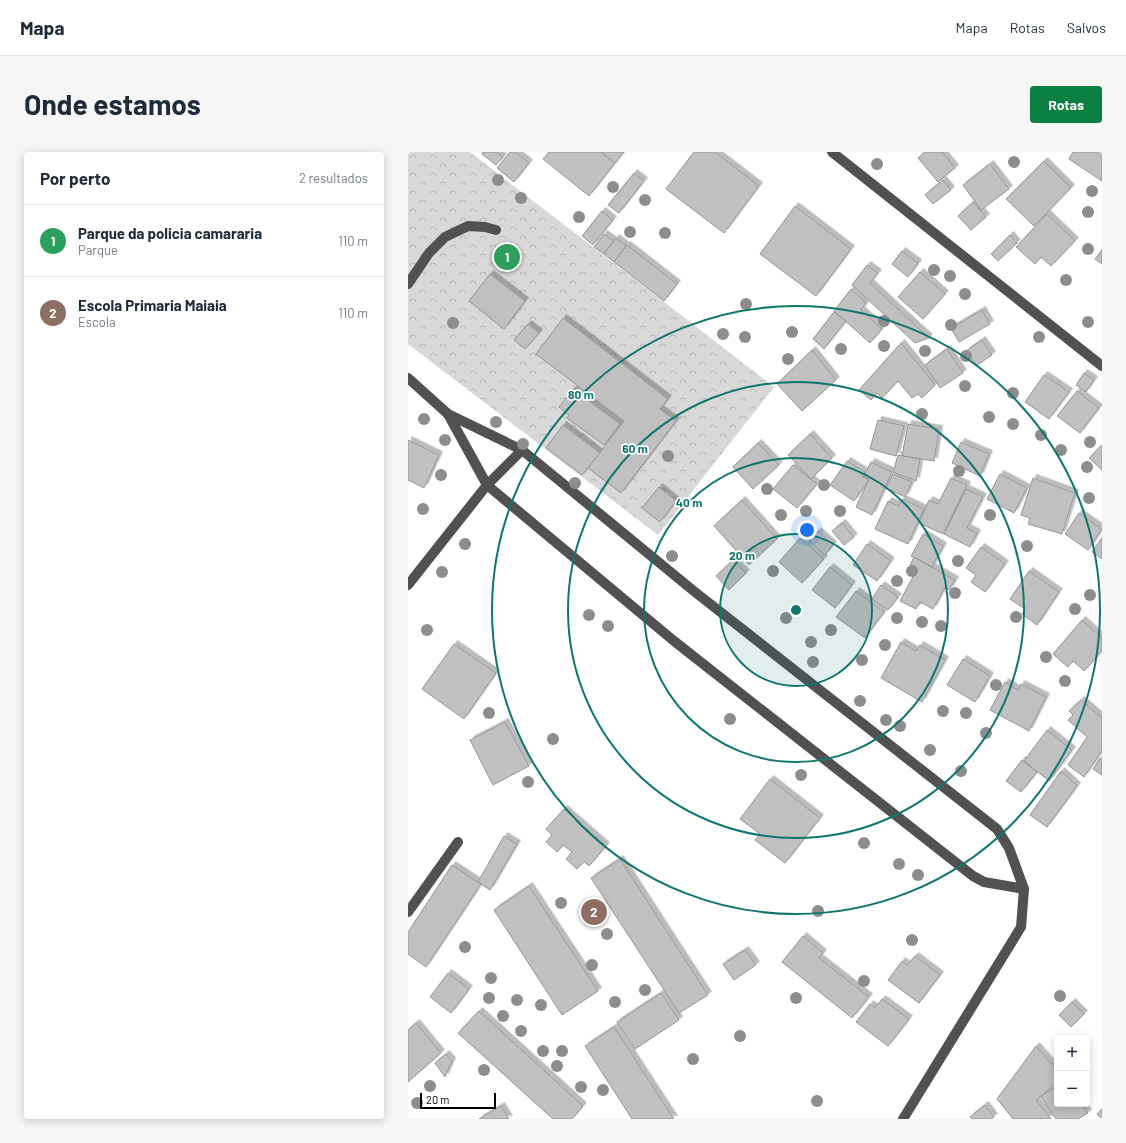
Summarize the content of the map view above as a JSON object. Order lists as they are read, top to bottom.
{
  "scale_bar": "20 m",
  "page": {
    "header": "Mapa",
    "nav": ["Mapa", "Rotas", "Salvos"],
    "buttons": "Rotas",
    "title": "Onde estamos",
    "heading": ["Por perto", "2 resultados"],
    "list": [
      {
        "mark": "1",
        "name": "Parque da policia camararia",
        "note": "Parque",
        "value": "110 m"
      },
      {
        "mark": "2",
        "name": "Escola Primaria Maiaia",
        "note": "Escola",
        "value": "110 m"
      }
    ],
    "pins": ["1", "2"],
    "map_buttons": ["+", "−"],
    "scale": "20 m"
  },
  "rings": [
    "80 m",
    "60 m",
    "40 m",
    "20 m"
  ]
}
